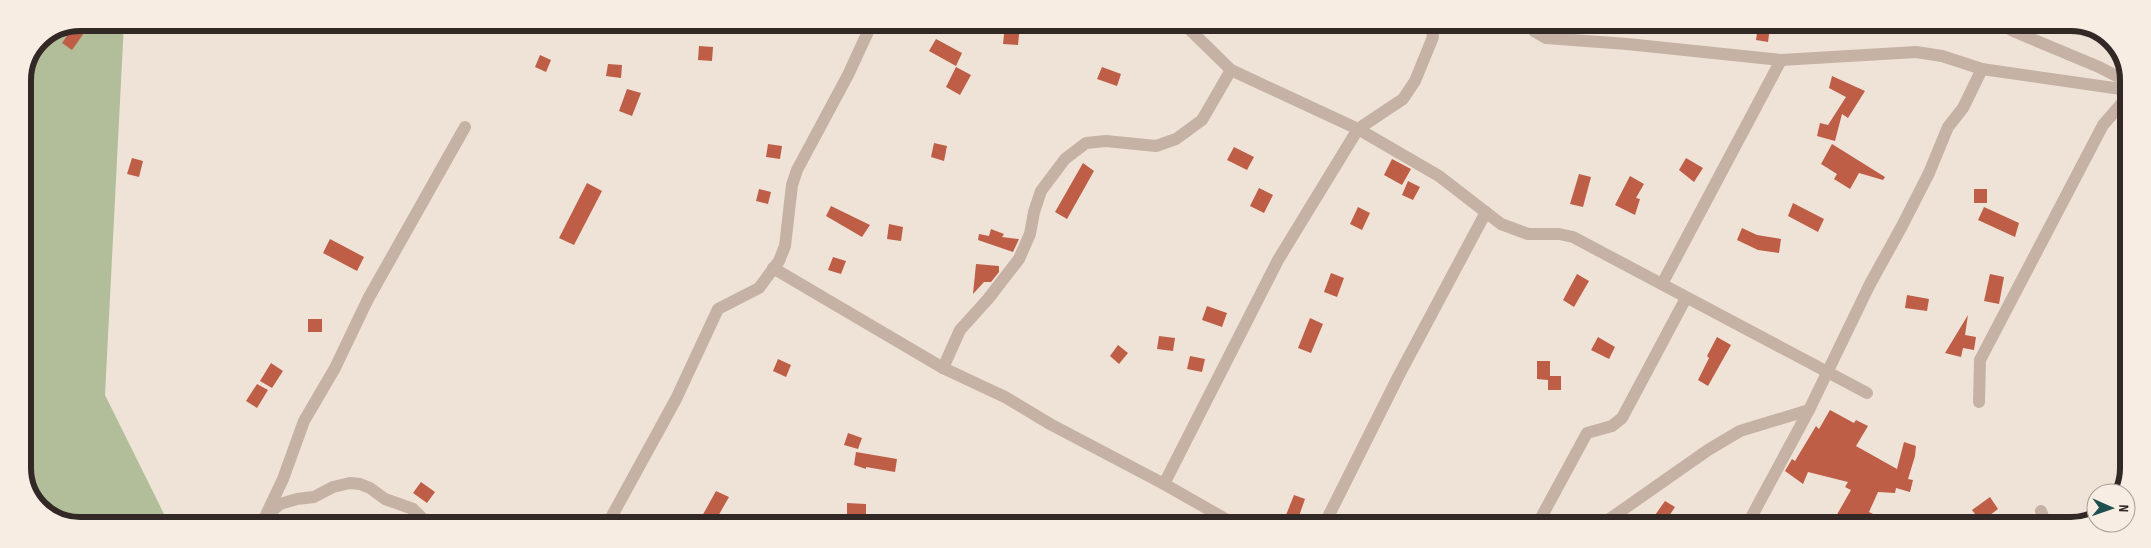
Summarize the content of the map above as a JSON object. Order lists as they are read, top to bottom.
{
  "north": "right"
}
